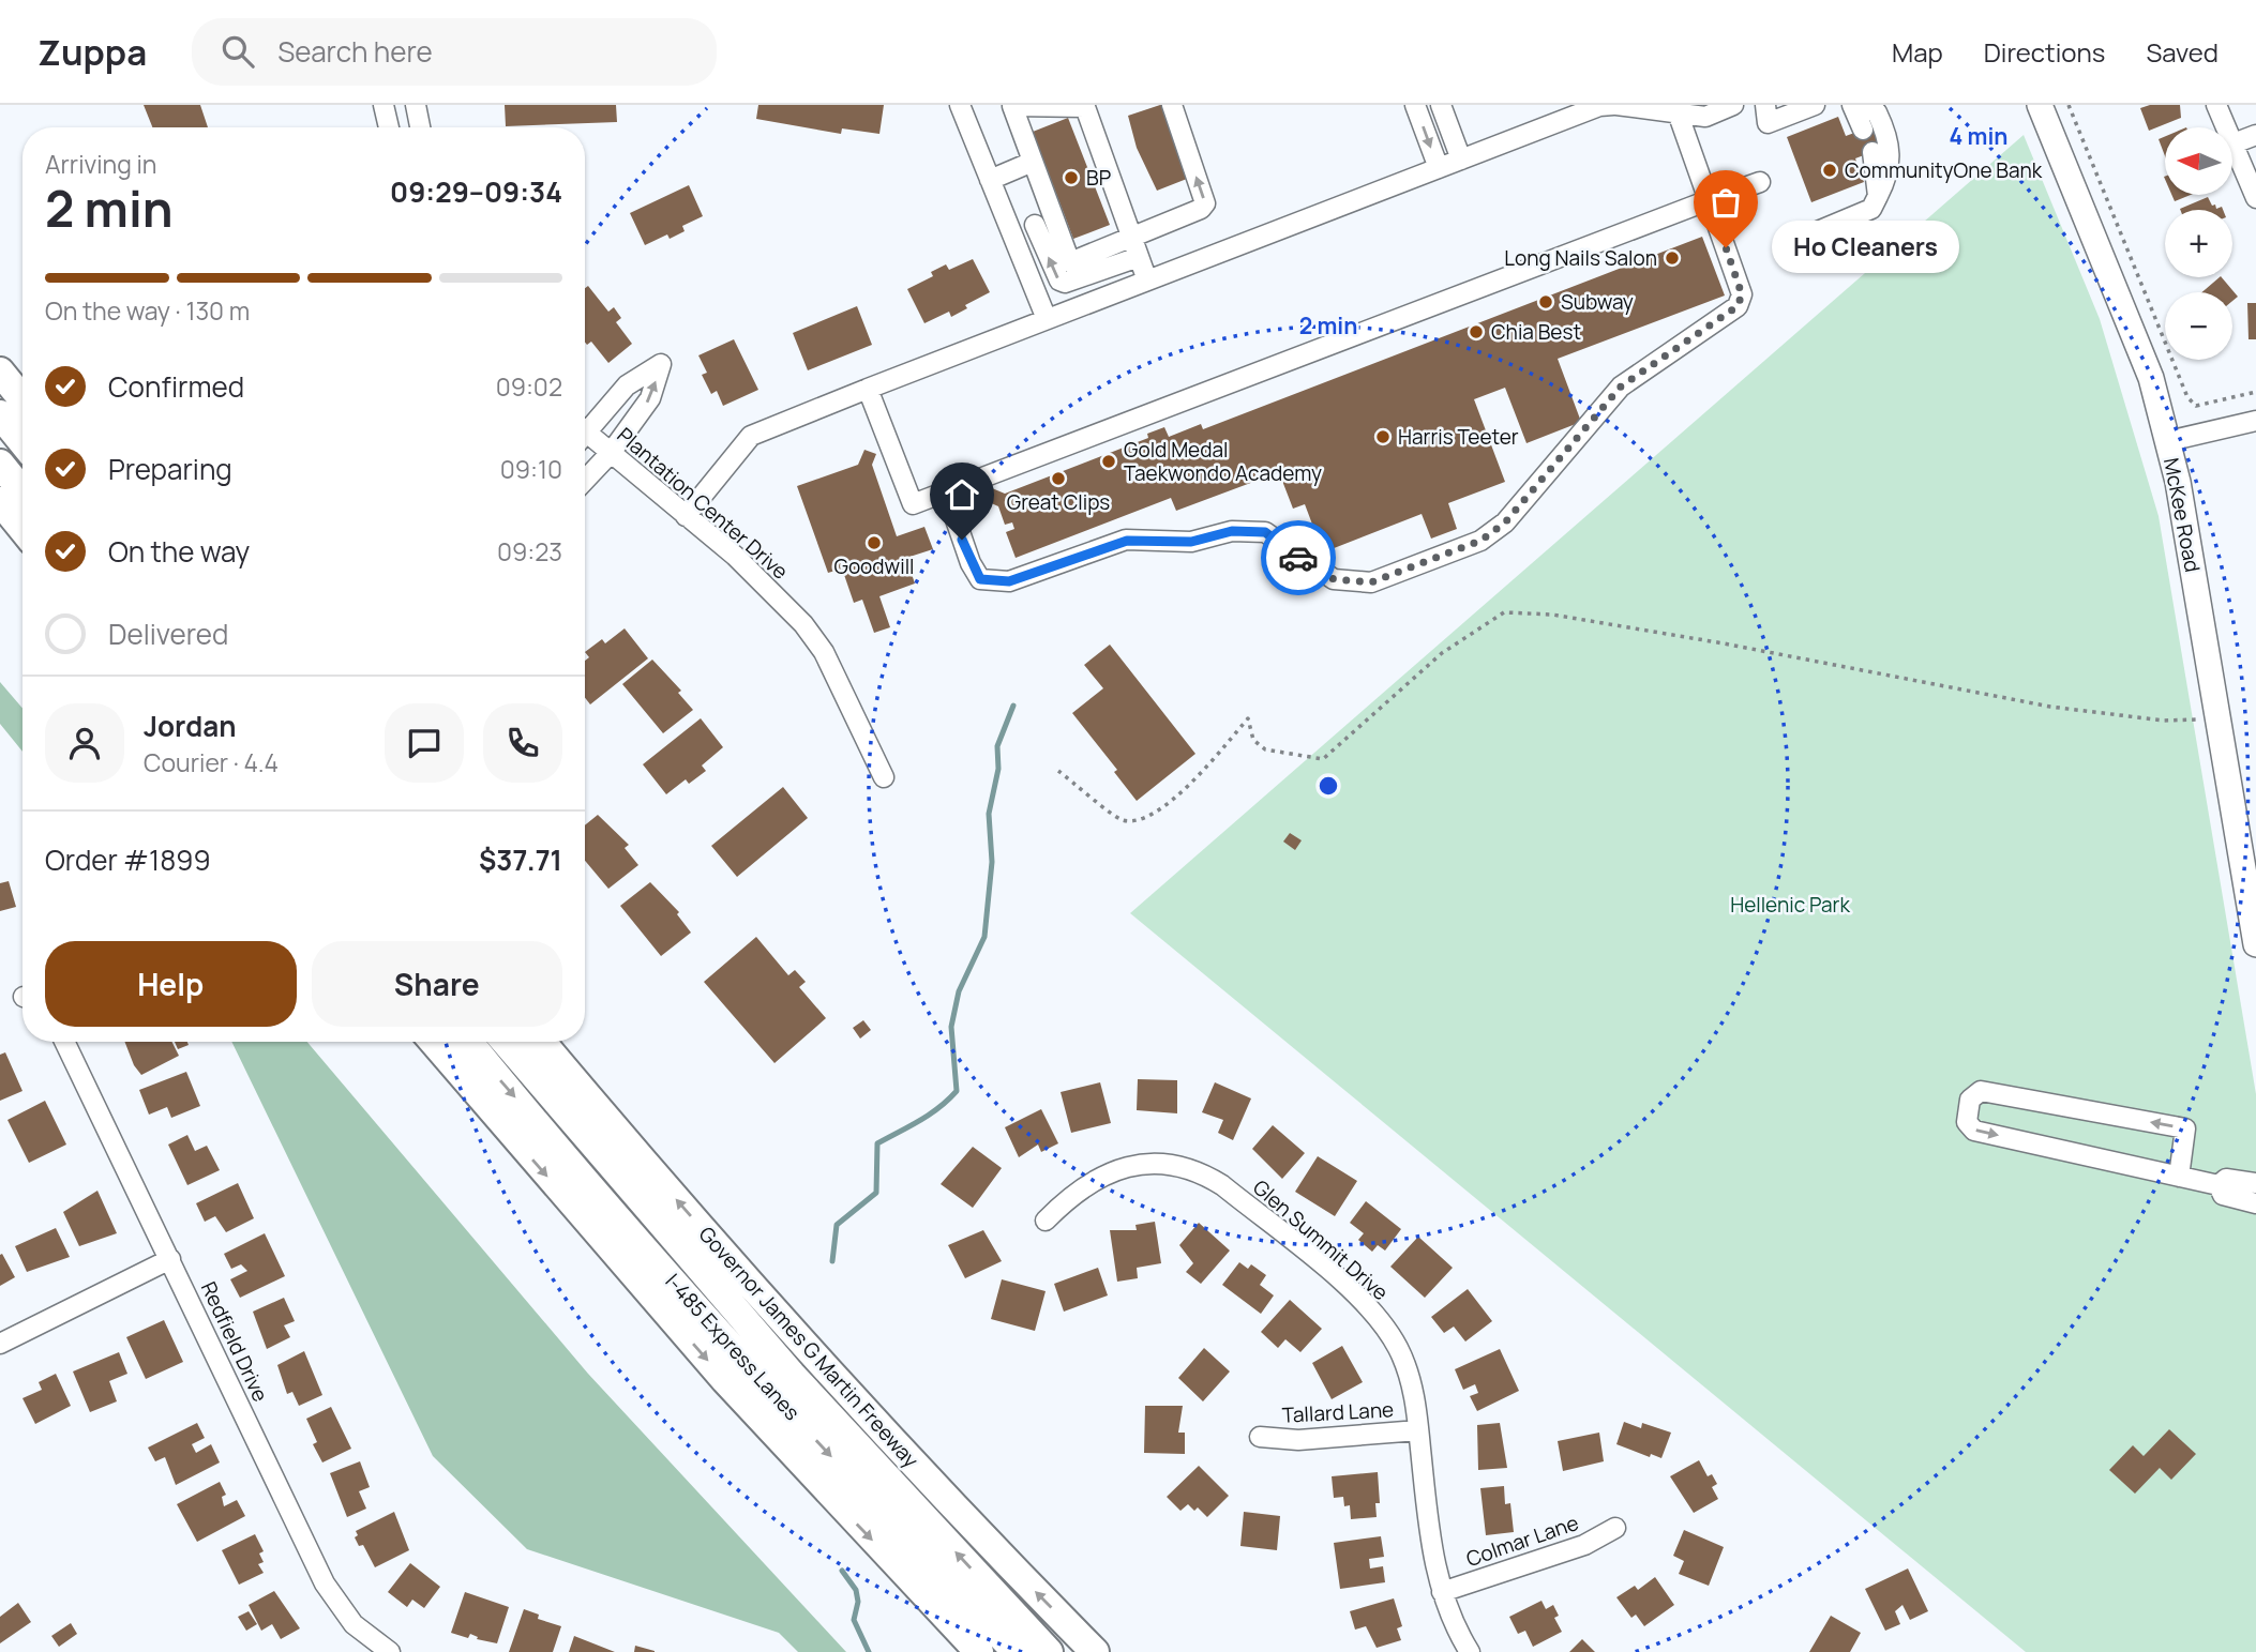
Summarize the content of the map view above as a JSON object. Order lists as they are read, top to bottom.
{
  "streets": {
    "highway": ["I-485 Express Lanes", "Governor James G Martin Freeway"],
    "main road": ["McKee Road"],
    "street": [
      "Plantation Center Drive",
      "Glen Summit Drive",
      "Redfield Drive",
      "Tallard Lane",
      "Colmar Lane"
    ]
  },
  "crossings": [
    ["Glen Summit Drive", "Tallard Lane"],
    ["Glen Summit Drive", "Colmar Lane"]
  ],
  "parks": ["Hellenic Park"],
  "places": [
    "CommunityOne Bank",
    "BP",
    "Ho Cleaners",
    "Long Nails Salon",
    "Subway",
    "Chia Best",
    "Harris Teeter",
    "Gold Medal Taekwondo Academy",
    "Great Clips",
    "Goodwill"
  ],
  "north": "left",
  "page": {
    "header": "Zuppa",
    "search": "Search here",
    "nav": ["Map", "Directions", "Saved"],
    "map_buttons": ["+", "−"],
    "heading": ["2 min", "Arriving in", "09:29–09:34"],
    "panel": [
      "Jordan",
      "Courier · 4.4",
      "Order #1899",
      "$37.71"
    ],
    "bubble": "Ho Cleaners",
    "bar": "On the way · 130 m",
    "list": [
      ["Confirmed", "09:02"],
      ["Preparing", "09:10"],
      ["On the way", "09:23"],
      "Delivered"
    ],
    "buttons": ["Help", "Share"]
  },
  "rings": ["4 min", "2 min"]
}
